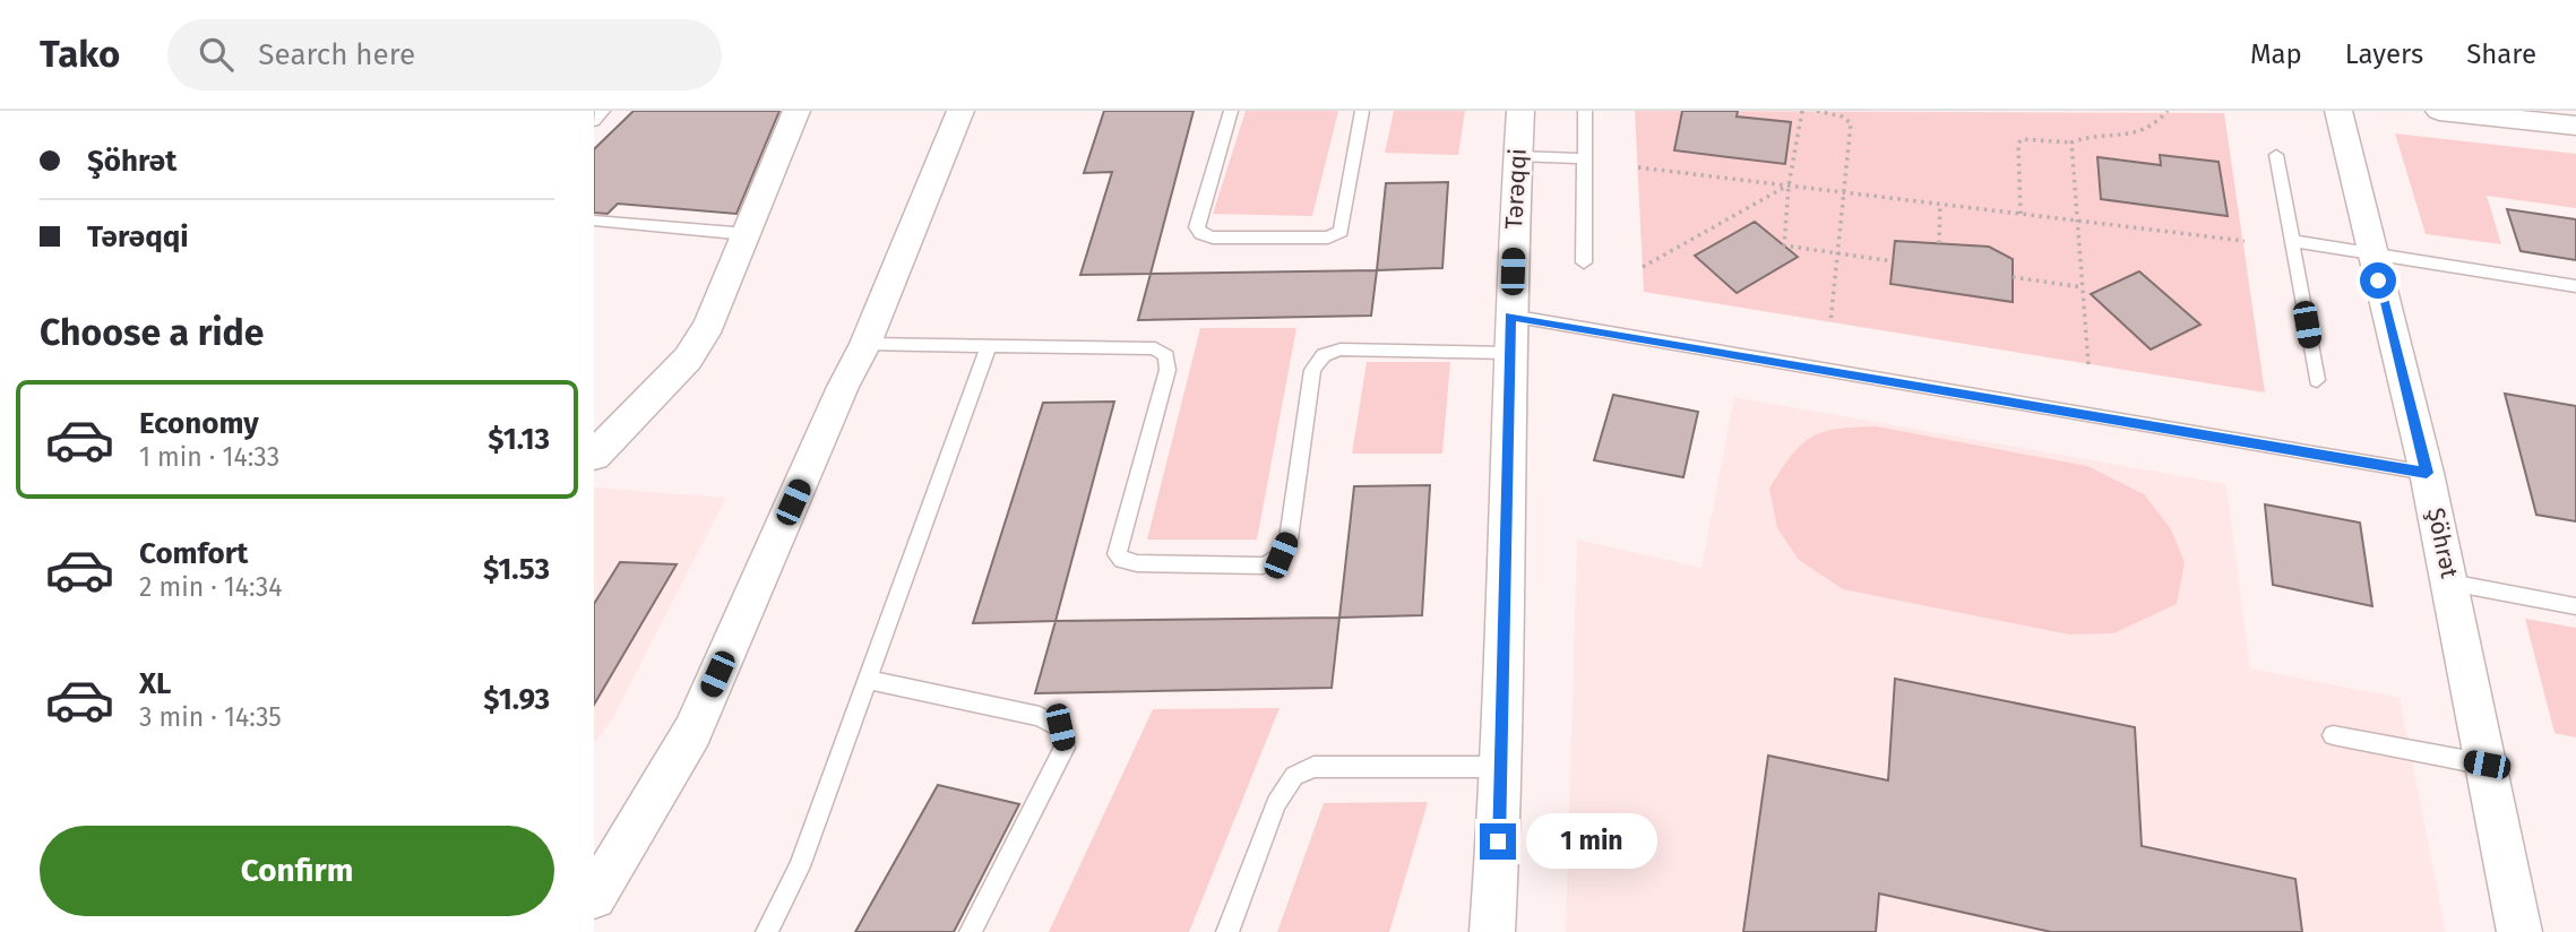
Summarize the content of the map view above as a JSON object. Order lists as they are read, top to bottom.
{
  "streets": {
    "street": ["Tərəqqi", "Şöhrət"]
  },
  "page": {
    "header": "Tako",
    "search": "Search here",
    "nav": ["Map", "Layers", "Share"],
    "banner": ["Şöhrət", "Tərəqqi"],
    "heading": "Choose a ride",
    "list": [
      {
        "name": "Economy",
        "note": "1 min · 14:33",
        "value": "$1.13"
      },
      {
        "name": "Comfort",
        "note": "2 min · 14:34",
        "value": "$1.53"
      },
      {
        "name": "XL",
        "note": "3 min · 14:35",
        "value": "$1.93"
      }
    ],
    "buttons": "Confirm",
    "bubble": "1 min"
  }
}
